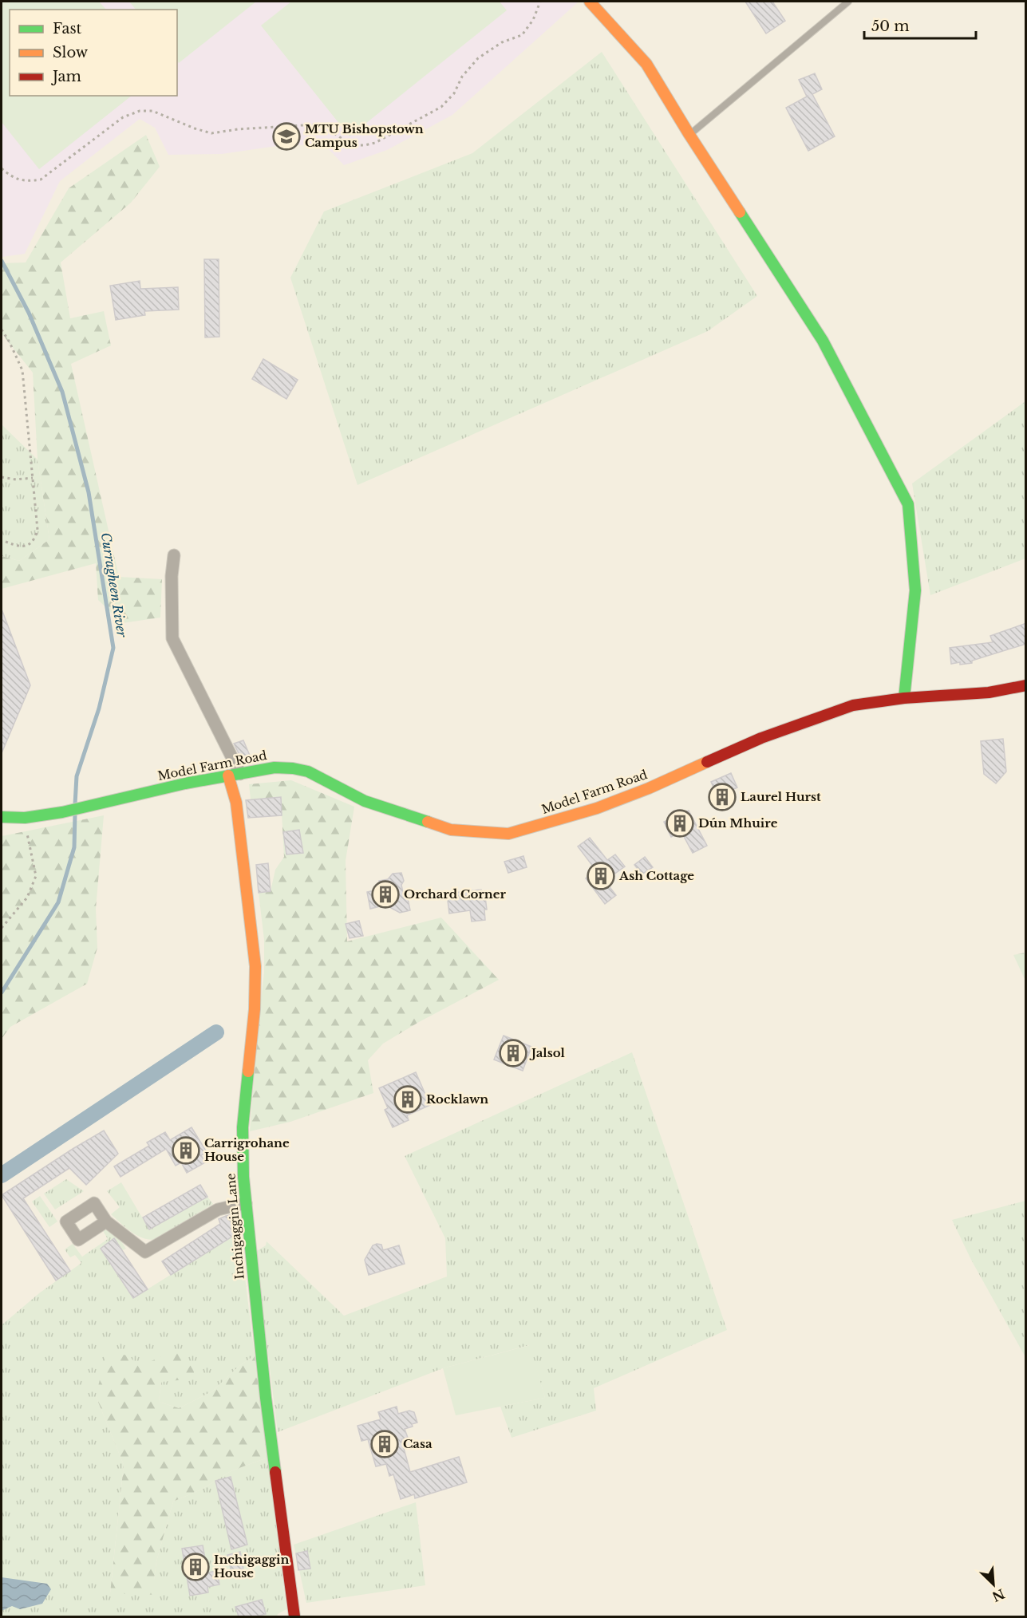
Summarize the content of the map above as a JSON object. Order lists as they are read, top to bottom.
{
  "streets": {
    "street": ["Model Farm Road", "Inchigaggin Lane"]
  },
  "crossings": [
    ["Model Farm Road", "Inchigaggin Lane"]
  ],
  "water": ["Curragheen River"],
  "places": {
    "school or university": ["MTU Bishopstown Campus"],
    "building": [
      "Laurel Hurst",
      "Dún Mhuire",
      "Ash Cottage",
      "Orchard Corner",
      "Jalsol",
      "Rocklawn",
      "Carrigrohane House",
      "Casa",
      "Inchigaggin House"
    ]
  },
  "legend": ["Fast", "Slow", "Jam"],
  "scale_bar": "50 m",
  "north": "bottom right"
}
